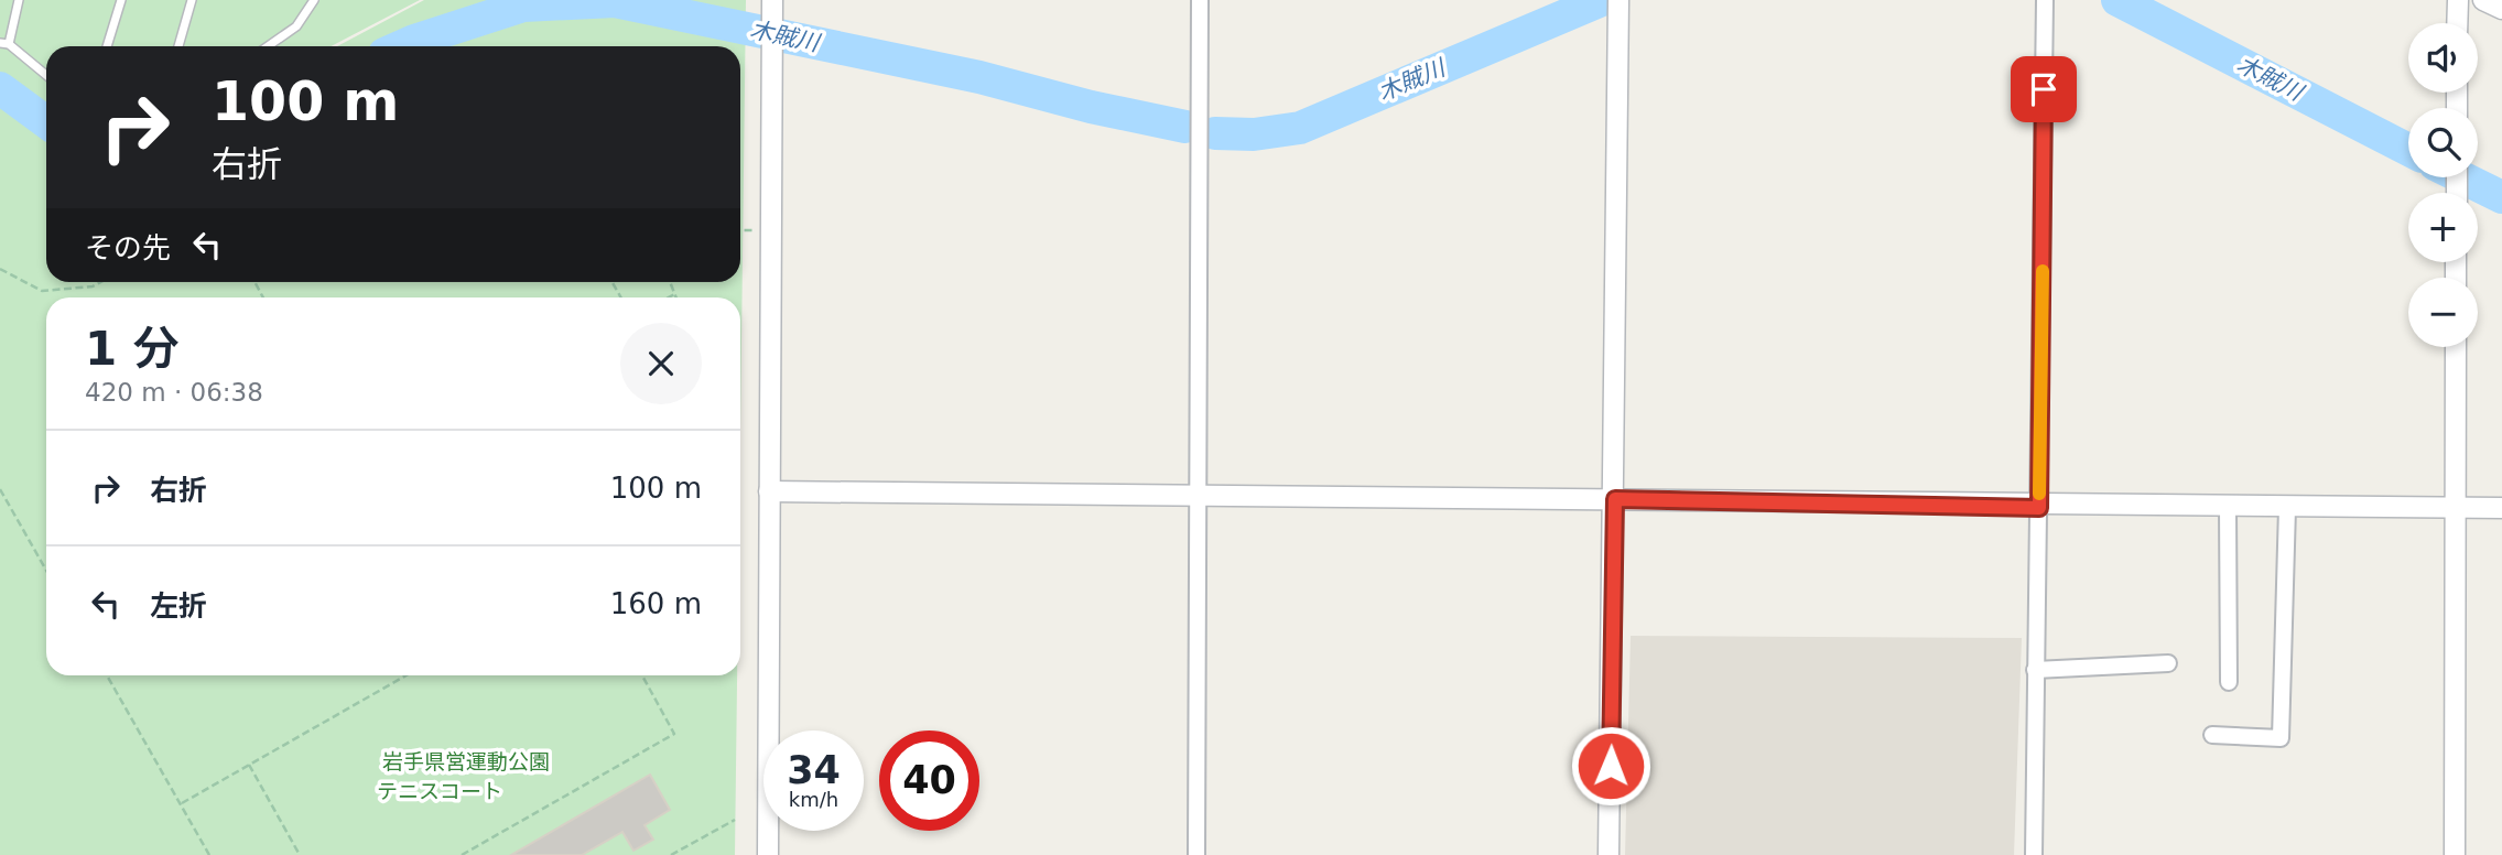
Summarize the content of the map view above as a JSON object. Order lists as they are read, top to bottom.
{
  "water": ["木賊川"],
  "parks": ["岩手県営運動公園", "テニスコート"],
  "page": {
    "map_buttons": ["+", "−"],
    "turn": ["100 m", "右折"],
    "then": "その先",
    "heading": ["1 分", "420 m · 06:38"],
    "list": [
      {
        "name": "右折",
        "value": "100 m"
      },
      {
        "name": "左折",
        "value": "160 m"
      }
    ],
    "speed": "34 km/h",
    "limit": "40"
  }
}
